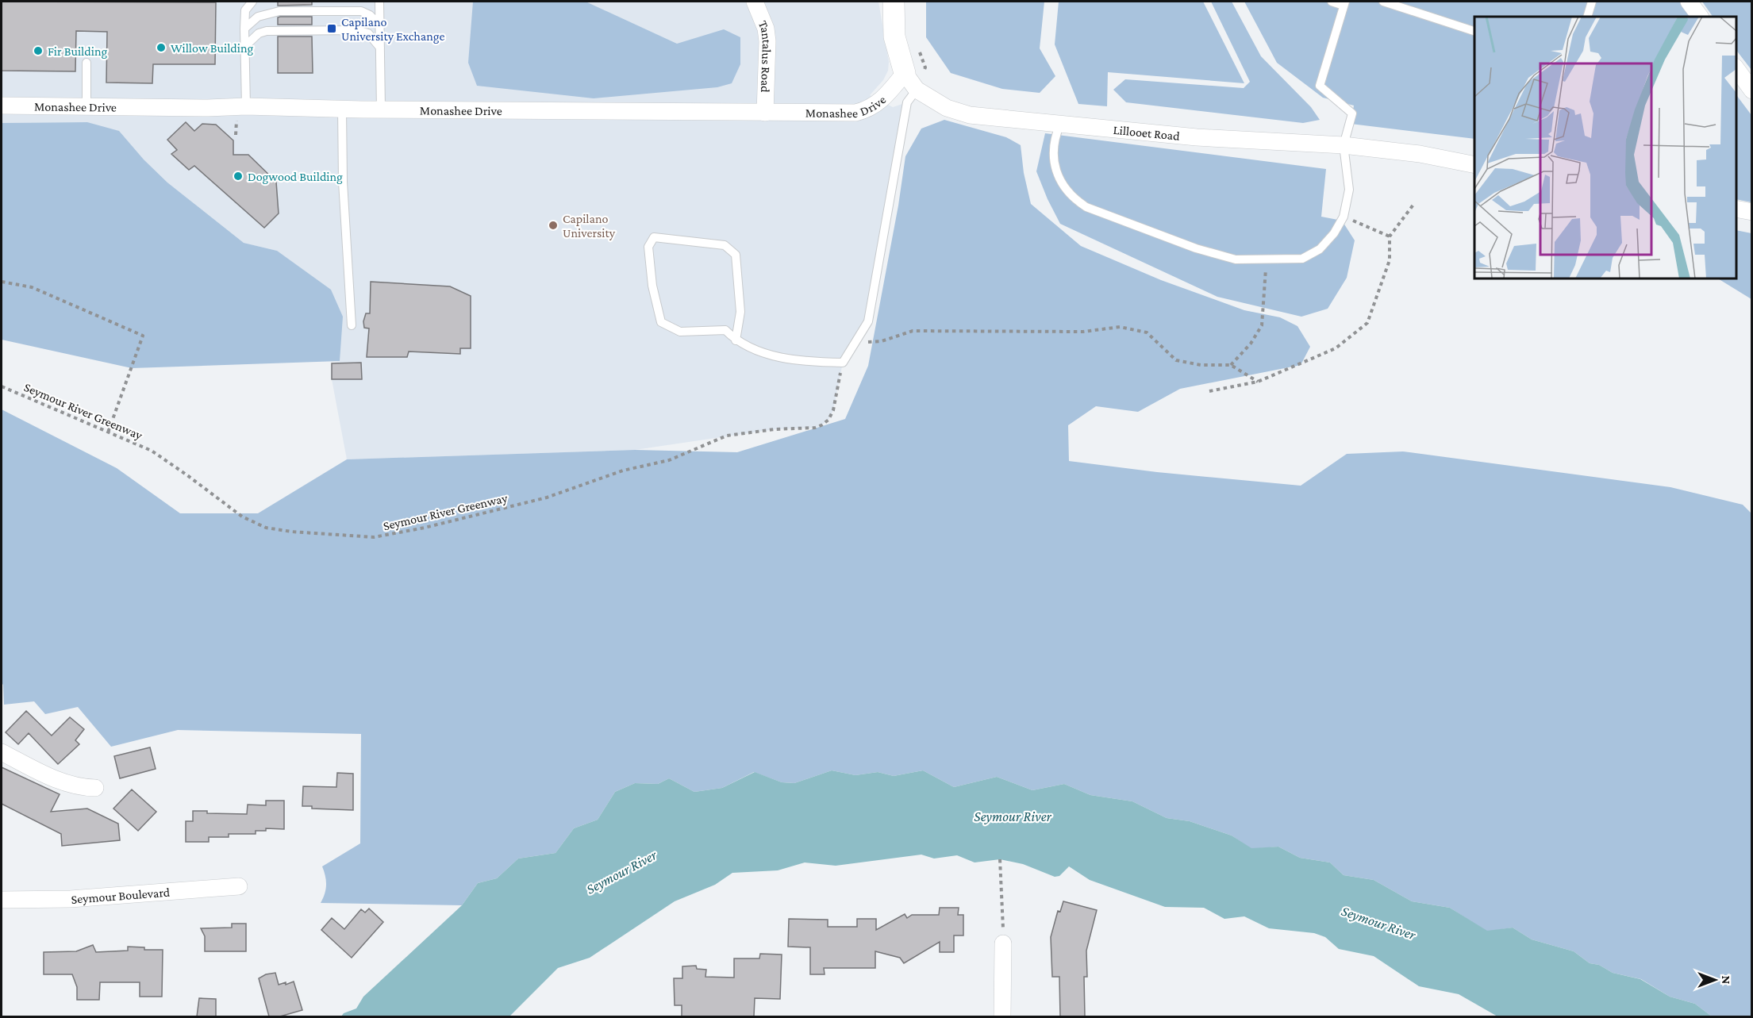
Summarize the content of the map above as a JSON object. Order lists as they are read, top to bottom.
{
  "streets": {
    "street": [
      "Tantalus Road",
      "Monashee Drive",
      "Lillooet Road",
      "Seymour Boulevard"
    ],
    "path": ["Seymour River Greenway"]
  },
  "crossings": [
    ["Tantalus Road", "Monashee Drive"],
    ["Monashee Drive", "Lillooet Road"]
  ],
  "water": ["Seymour River"],
  "places": {
    "transit": ["Capilano University Exchange"],
    "other": [
      "Willow Building",
      "Fir Building",
      "Dogwood Building",
      "Capilano University"
    ]
  },
  "north": "right"
}
